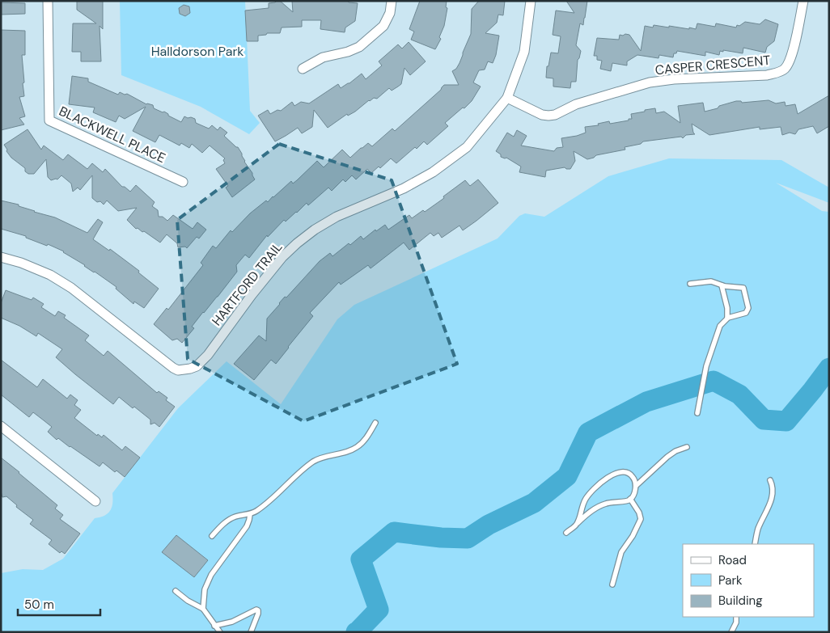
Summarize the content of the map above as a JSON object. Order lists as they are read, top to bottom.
{
  "streets": {
    "street": ["CASPER CRESCENT", "BLACKWELL PLACE", "HARTFORD TRAIL"]
  },
  "crossings": [
    ["CASPER CRESCENT", "HARTFORD TRAIL"]
  ],
  "parks": ["Halldorson Park"],
  "legend": ["Road", "Park", "Building"],
  "scale_bar": "50 m"
}
